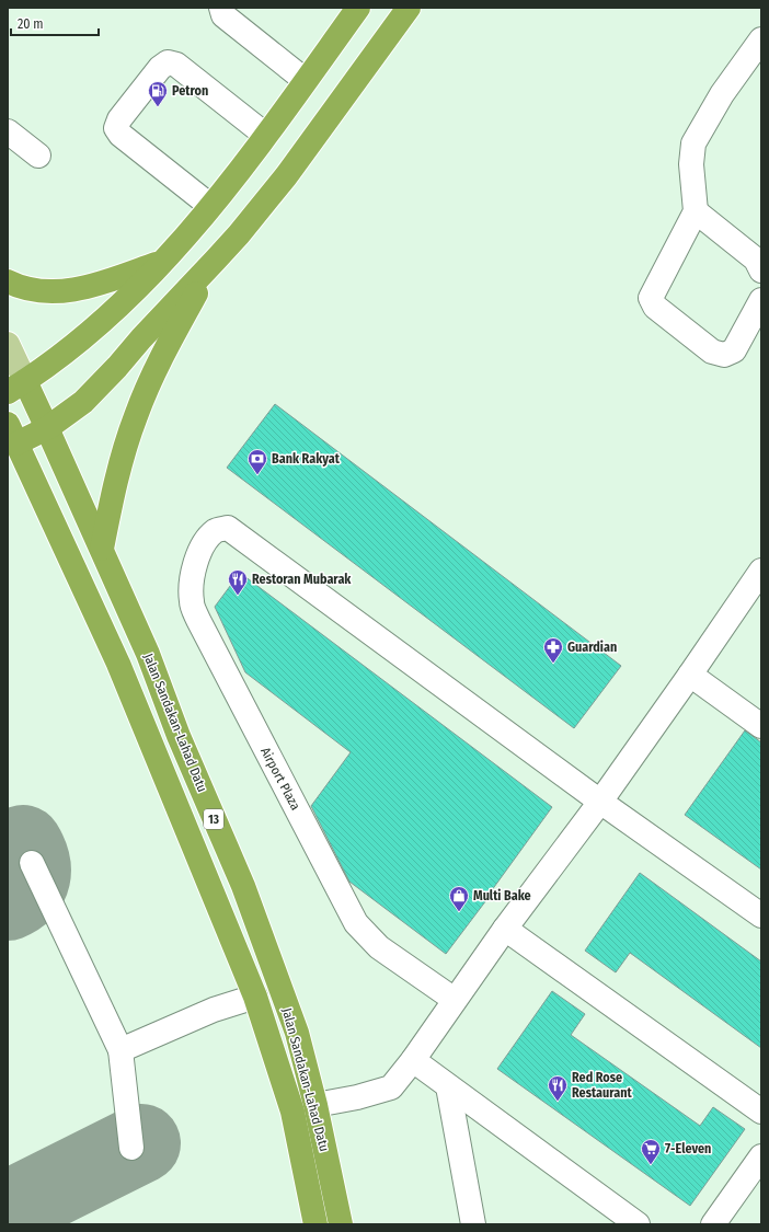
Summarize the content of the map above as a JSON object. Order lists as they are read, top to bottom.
{
  "streets": {
    "highway": ["Jalan Sandakan-Lahad Datu", "13"],
    "street": ["Airport Plaza"]
  },
  "places": {
    "fuel station": ["Petron"],
    "bank": ["Bank Rakyat"],
    "restaurant": ["Restoran Mubarak", "Red Rose Restaurant"],
    "pharmacy": ["Guardian"],
    "shop": ["Multi Bake"],
    "supermarket": ["7-Eleven"]
  },
  "scale_bar": "20 m"
}
